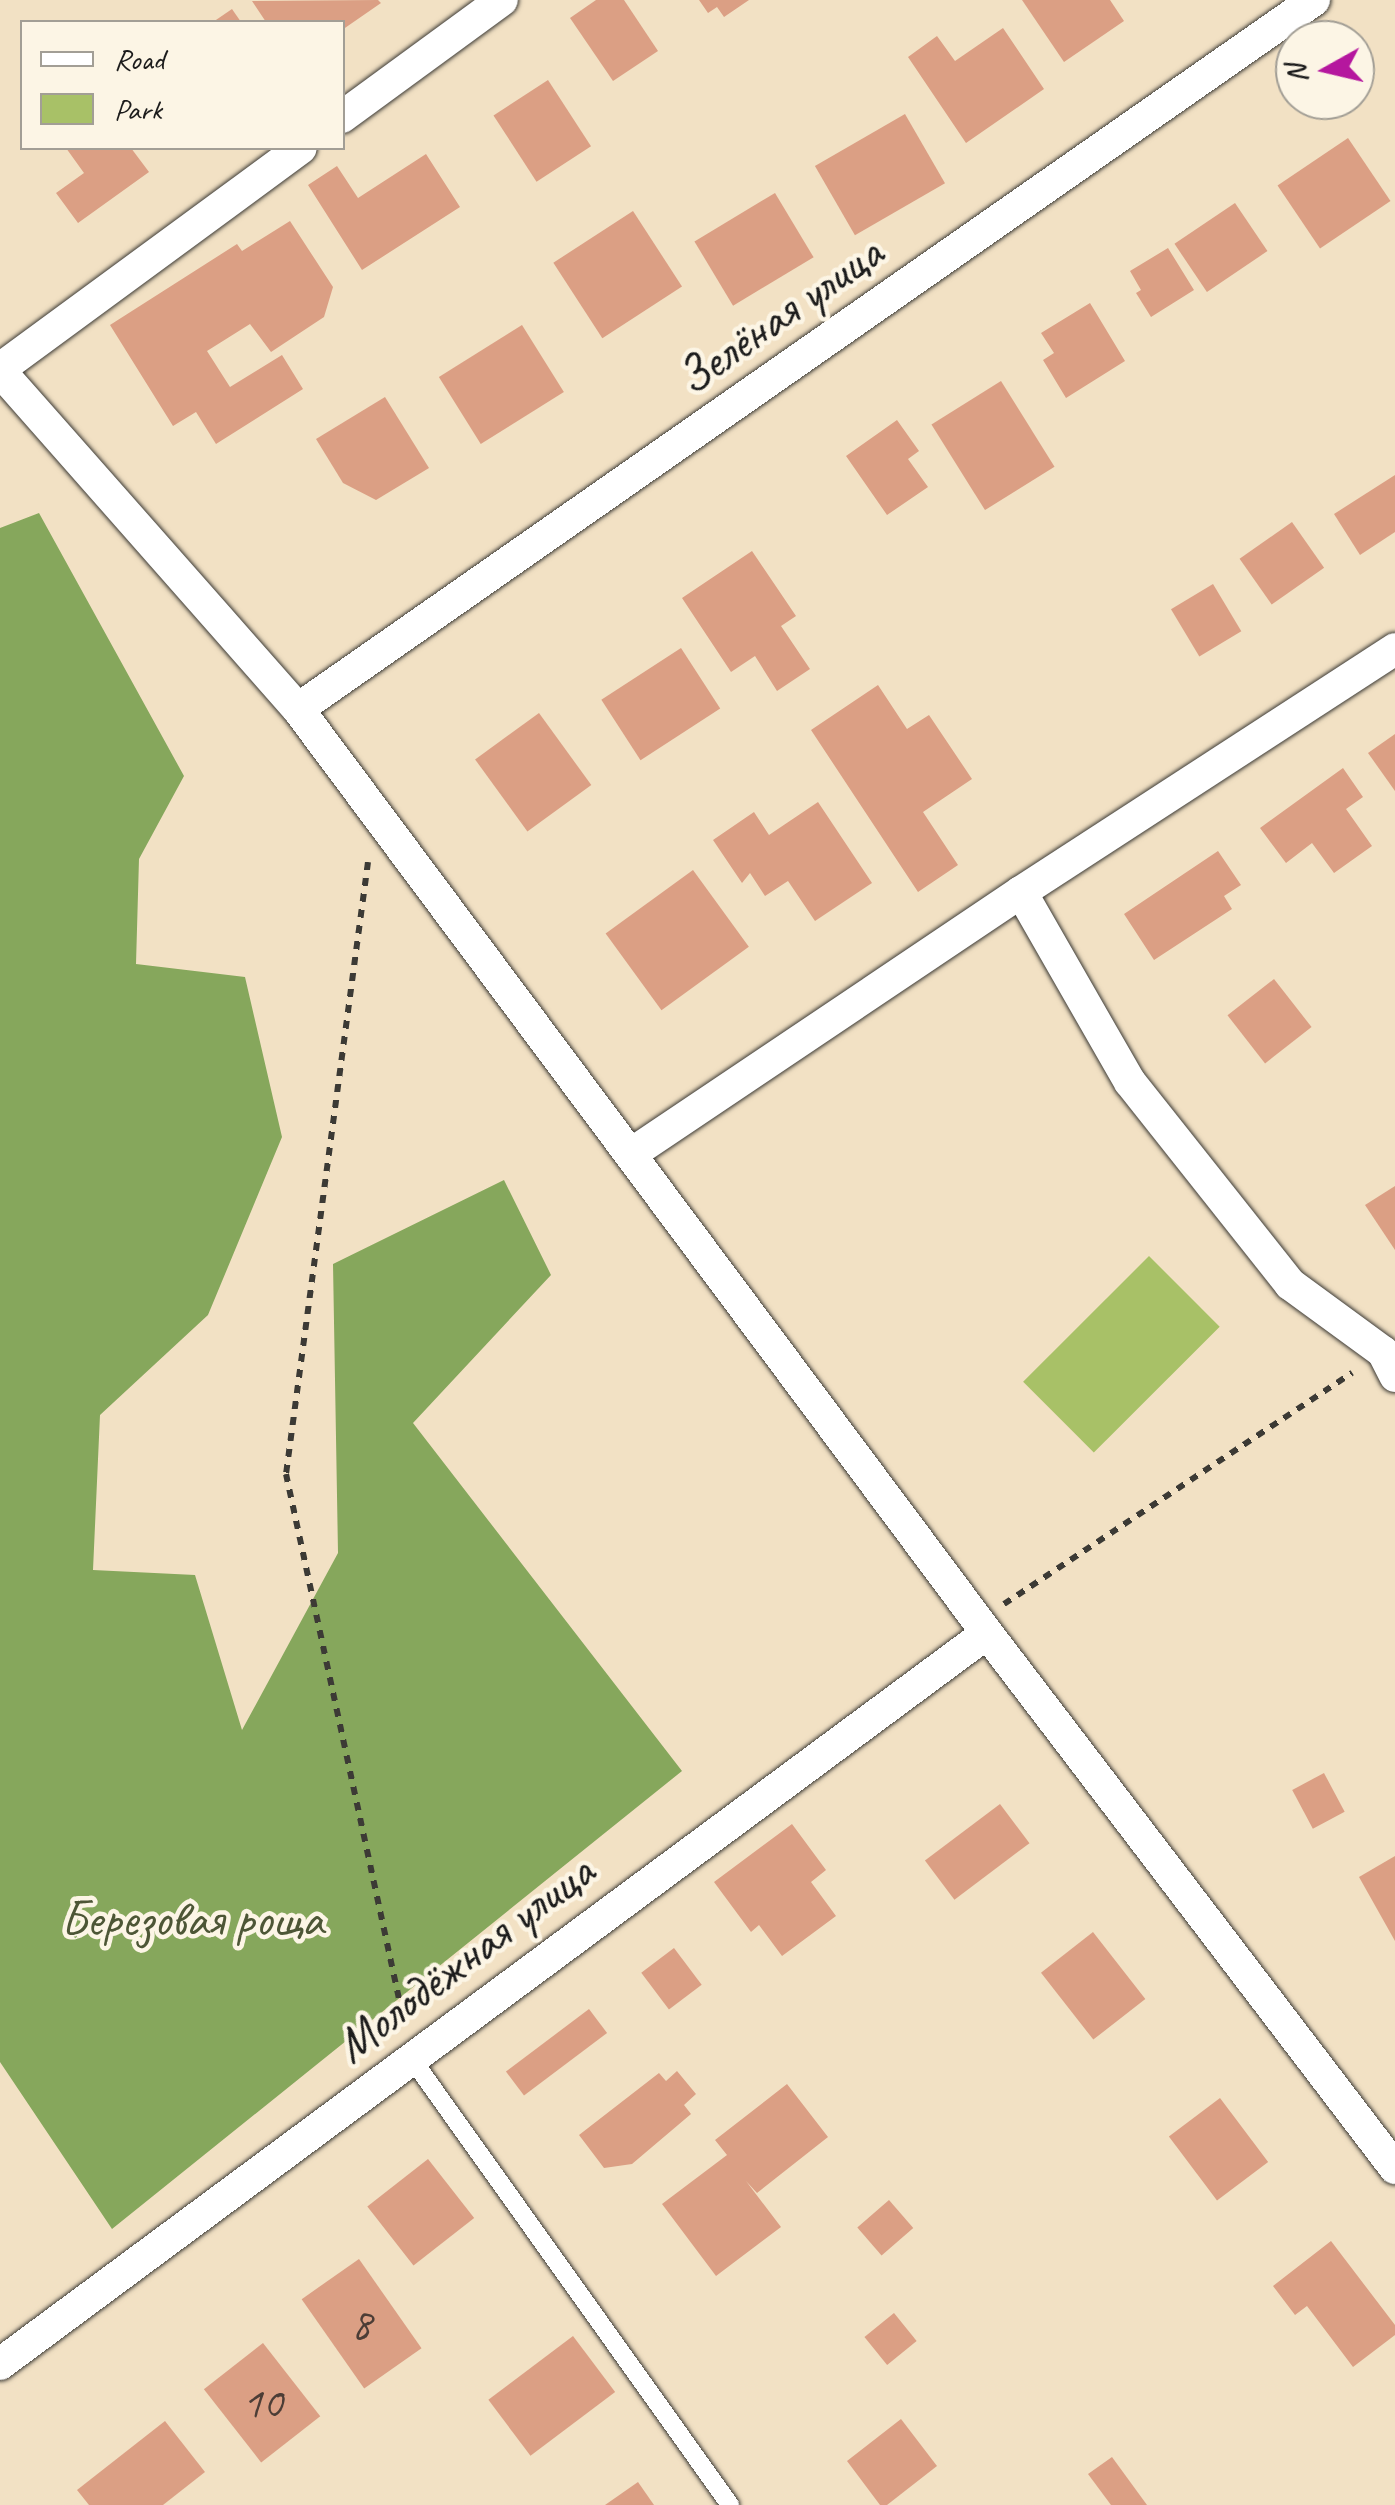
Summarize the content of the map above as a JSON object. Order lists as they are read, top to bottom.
{
  "streets": {
    "street": ["Зелёная улица", "Молодёжная улица"]
  },
  "parks": ["Березовая роща"],
  "house_numbers": ["8", "10"],
  "legend": ["Road", "Park"],
  "north": "left"
}
